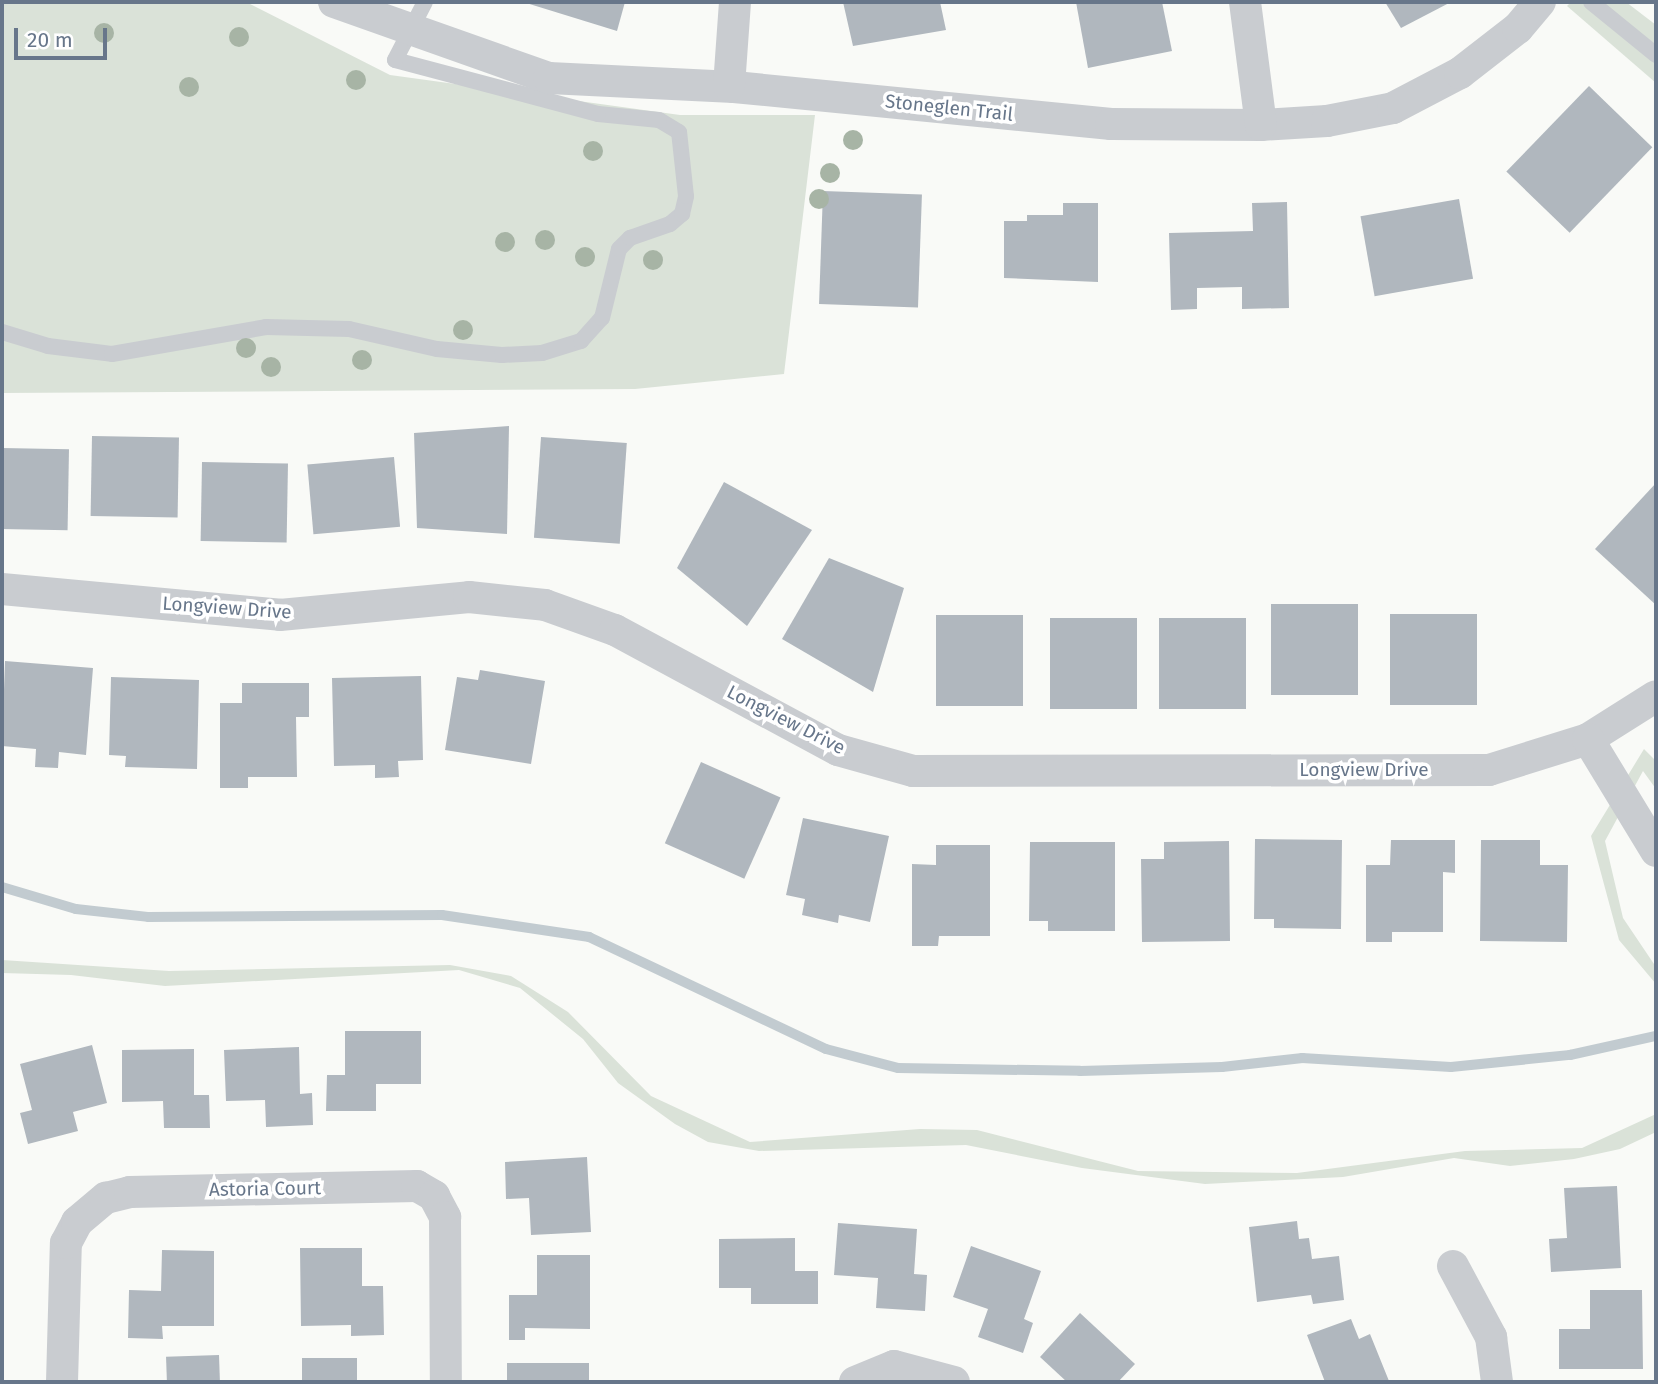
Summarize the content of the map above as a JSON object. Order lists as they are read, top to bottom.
{
  "streets": {
    "street": ["Stoneglen Trail", "Longview Drive", "Astoria Court"]
  },
  "scale_bar": "20 m"
}
